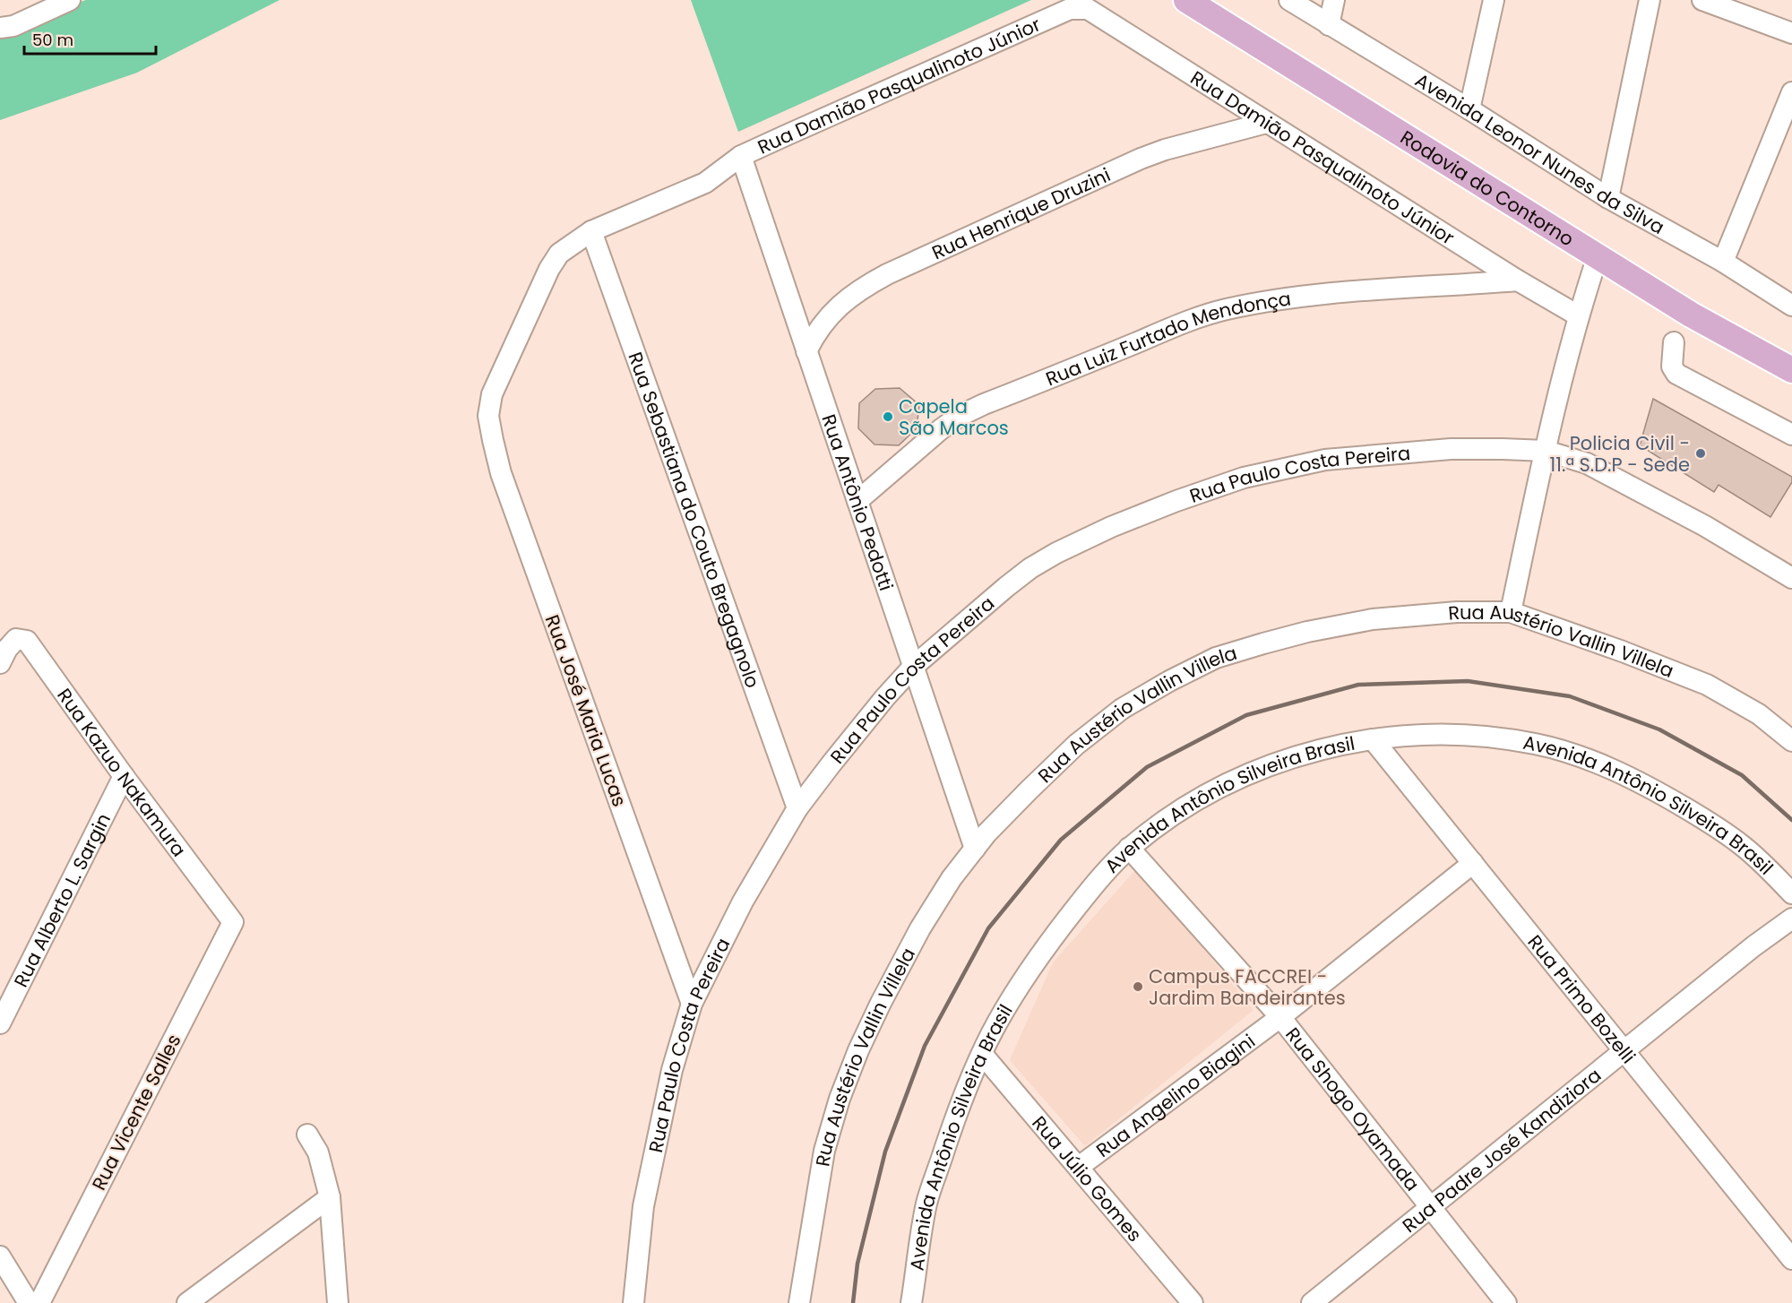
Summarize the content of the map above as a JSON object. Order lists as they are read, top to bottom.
{
  "streets": {
    "main road": ["Rodovia do Contorno"],
    "street": [
      "Rua Damião Pasqualinoto Júnior",
      "Avenida Leonor Nunes da Silva",
      "Rua Henrique Druzini",
      "Rua Luiz Furtado Mendonça",
      "Rua Paulo Costa Pereira",
      "Rua Antônio Pedotti",
      "Rua Sebastiana do Couto Bregagnolo",
      "Rua Austério Vallin Villela",
      "Rua José Maria Lucas",
      "Rua Kazuo Nakamura",
      "Avenida Antônio Silveira Brasil",
      "Rua Alberto L. Sargin",
      "Rua Primo Bozelli",
      "Rua Angelino Biagini",
      "Rua Shogo Oyamada",
      "Rua Vicente Salles",
      "Rua Padre José Kandiziora",
      "Rua Júlio Gomes"
    ]
  },
  "crossings": [
    ["Rua Damião Pasqualinoto Júnior", "Rua Henrique Druzini"],
    ["Rua Damião Pasqualinoto Júnior", "Rua Luiz Furtado Mendonça"],
    ["Rua Damião Pasqualinoto Júnior", "Rua Antônio Pedotti"],
    ["Rua Damião Pasqualinoto Júnior", "Rua Sebastiana do Couto Bregagnolo"],
    ["Rua Damião Pasqualinoto Júnior", "Rua José Maria Lucas"],
    ["Rua Henrique Druzini", "Rua Antônio Pedotti"],
    ["Rua Luiz Furtado Mendonça", "Rua Antônio Pedotti"],
    ["Rua Paulo Costa Pereira", "Rua Antônio Pedotti"],
    ["Rua Paulo Costa Pereira", "Rua Sebastiana do Couto Bregagnolo"],
    ["Rua Paulo Costa Pereira", "Rua José Maria Lucas"],
    ["Rua Antônio Pedotti", "Rua Austério Vallin Villela"],
    ["Rua Kazuo Nakamura", "Rua Alberto L. Sargin"],
    ["Rua Kazuo Nakamura", "Rua Vicente Salles"],
    ["Avenida Antônio Silveira Brasil", "Rua Primo Bozelli"],
    ["Avenida Antônio Silveira Brasil", "Rua Shogo Oyamada"],
    ["Avenida Antônio Silveira Brasil", "Rua Júlio Gomes"],
    ["Rua Primo Bozelli", "Rua Angelino Biagini"],
    ["Rua Primo Bozelli", "Rua Padre José Kandiziora"],
    ["Rua Angelino Biagini", "Rua Shogo Oyamada"],
    ["Rua Angelino Biagini", "Rua Júlio Gomes"],
    ["Rua Shogo Oyamada", "Rua Padre José Kandiziora"]
  ],
  "places": ["Capela São Marcos", "Policia Civil - 11.ª S.D.P - Sede", "Campus FACCREI - Jardim Bandeirantes"],
  "scale_bar": "50 m"
}
